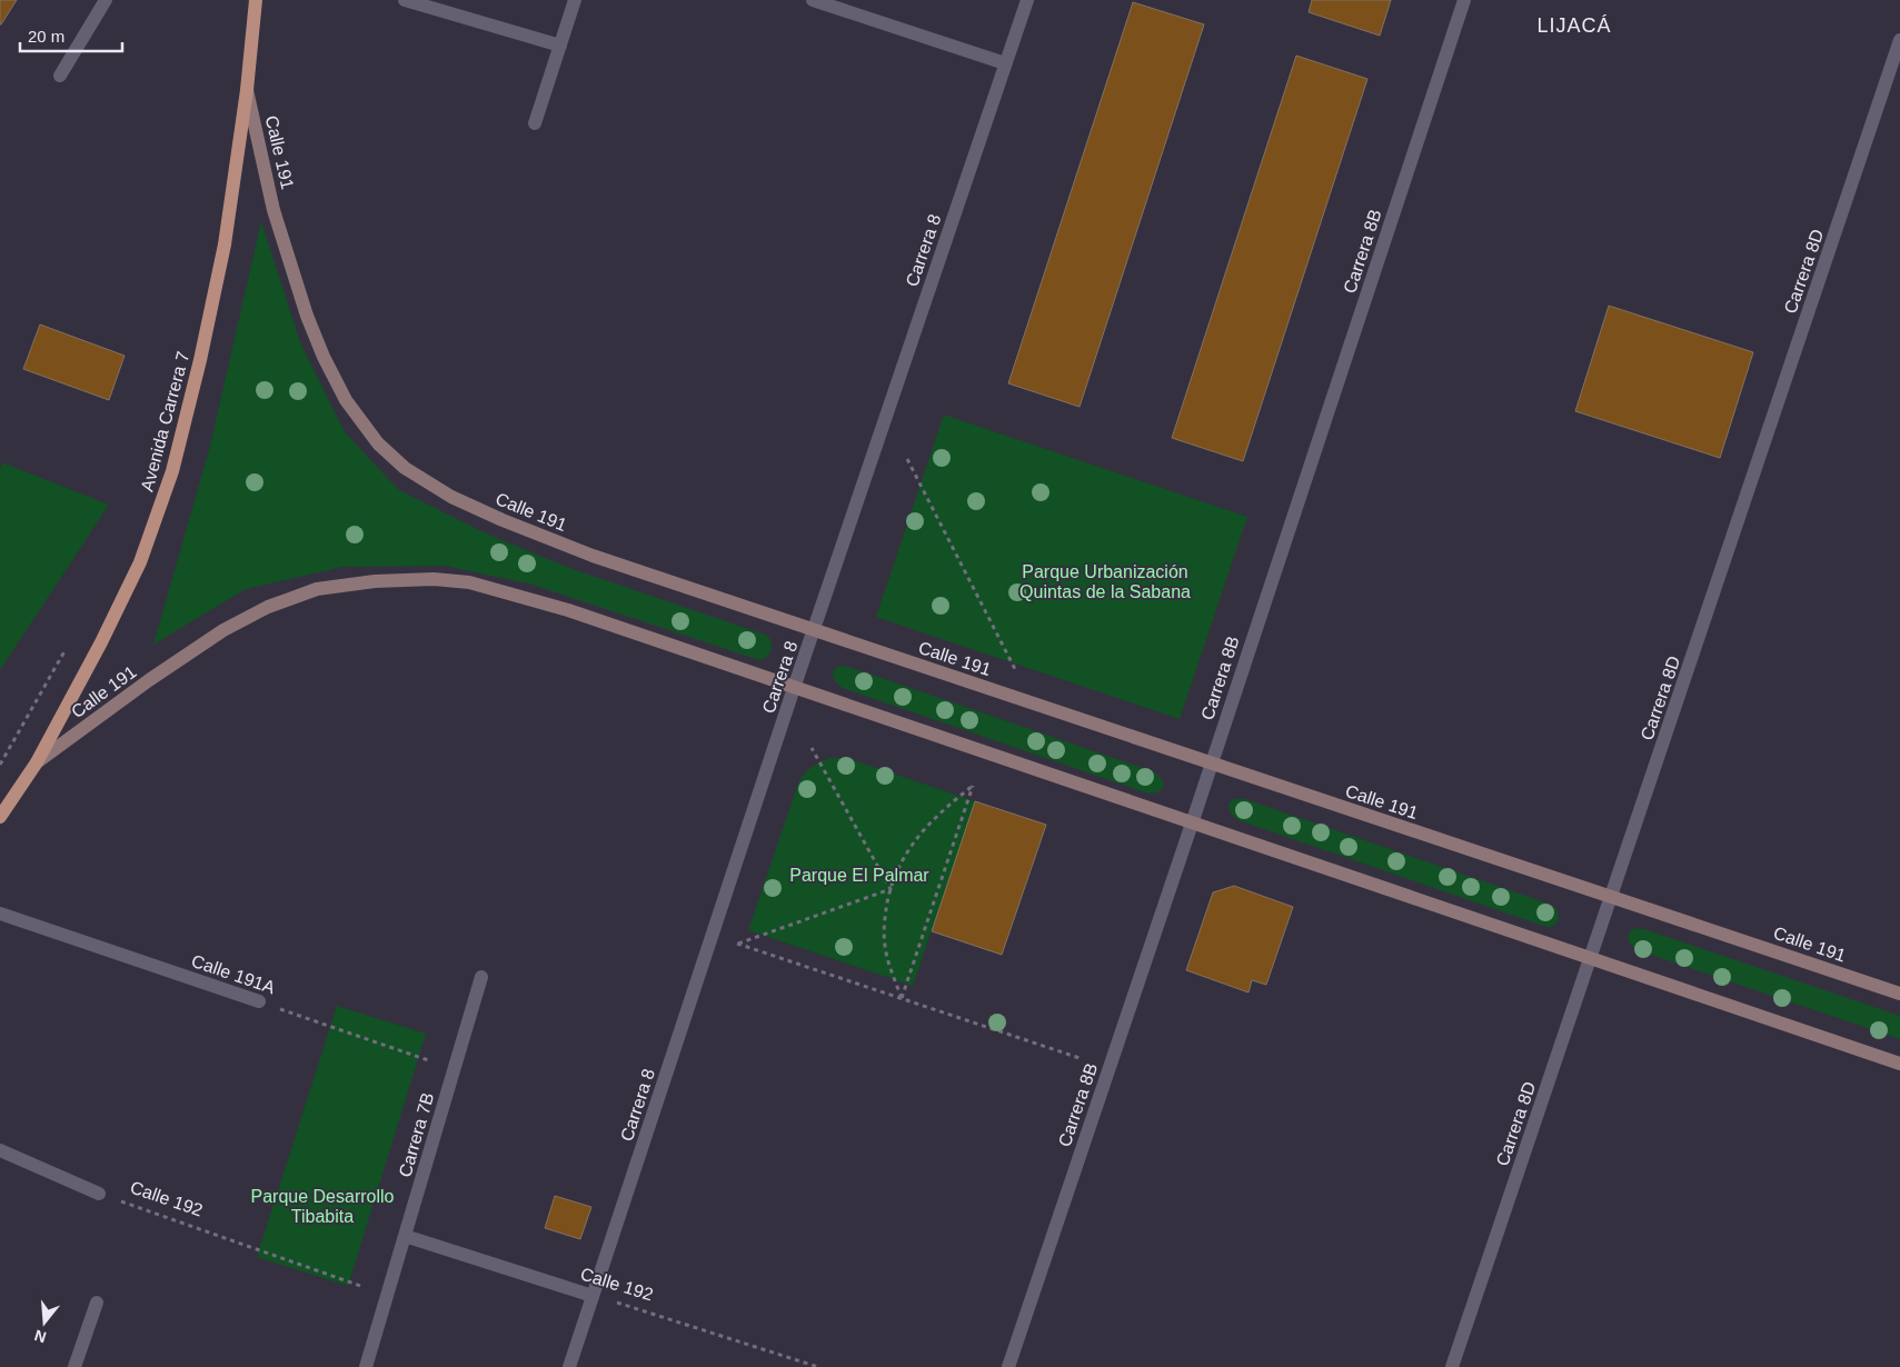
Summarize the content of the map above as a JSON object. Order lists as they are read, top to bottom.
{
  "streets": {
    "main road": ["Avenida Carrera 7"],
    "street": [
      "Calle 191",
      "Carrera 8",
      "Carrera 8B",
      "Carrera 8D",
      "Calle 191A",
      "Carrera 7B",
      "Calle 192"
    ]
  },
  "crossings": [
    ["Calle 191", "Carrera 8"],
    ["Calle 191", "Carrera 8B"],
    ["Calle 191", "Carrera 8D"],
    ["Calle 191", "Avenida Carrera 7"],
    ["Carrera 8", "Calle 192"],
    ["Calle 191A", "Carrera 7B"],
    ["Carrera 7B", "Calle 192"]
  ],
  "districts": ["LIJACÁ"],
  "parks": ["Parque Urbanización Quintas de la Sabana", "Parque El Palmar", "Parque Desarrollo Tibabita"],
  "scale_bar": "20 m",
  "north": "bottom"
}
